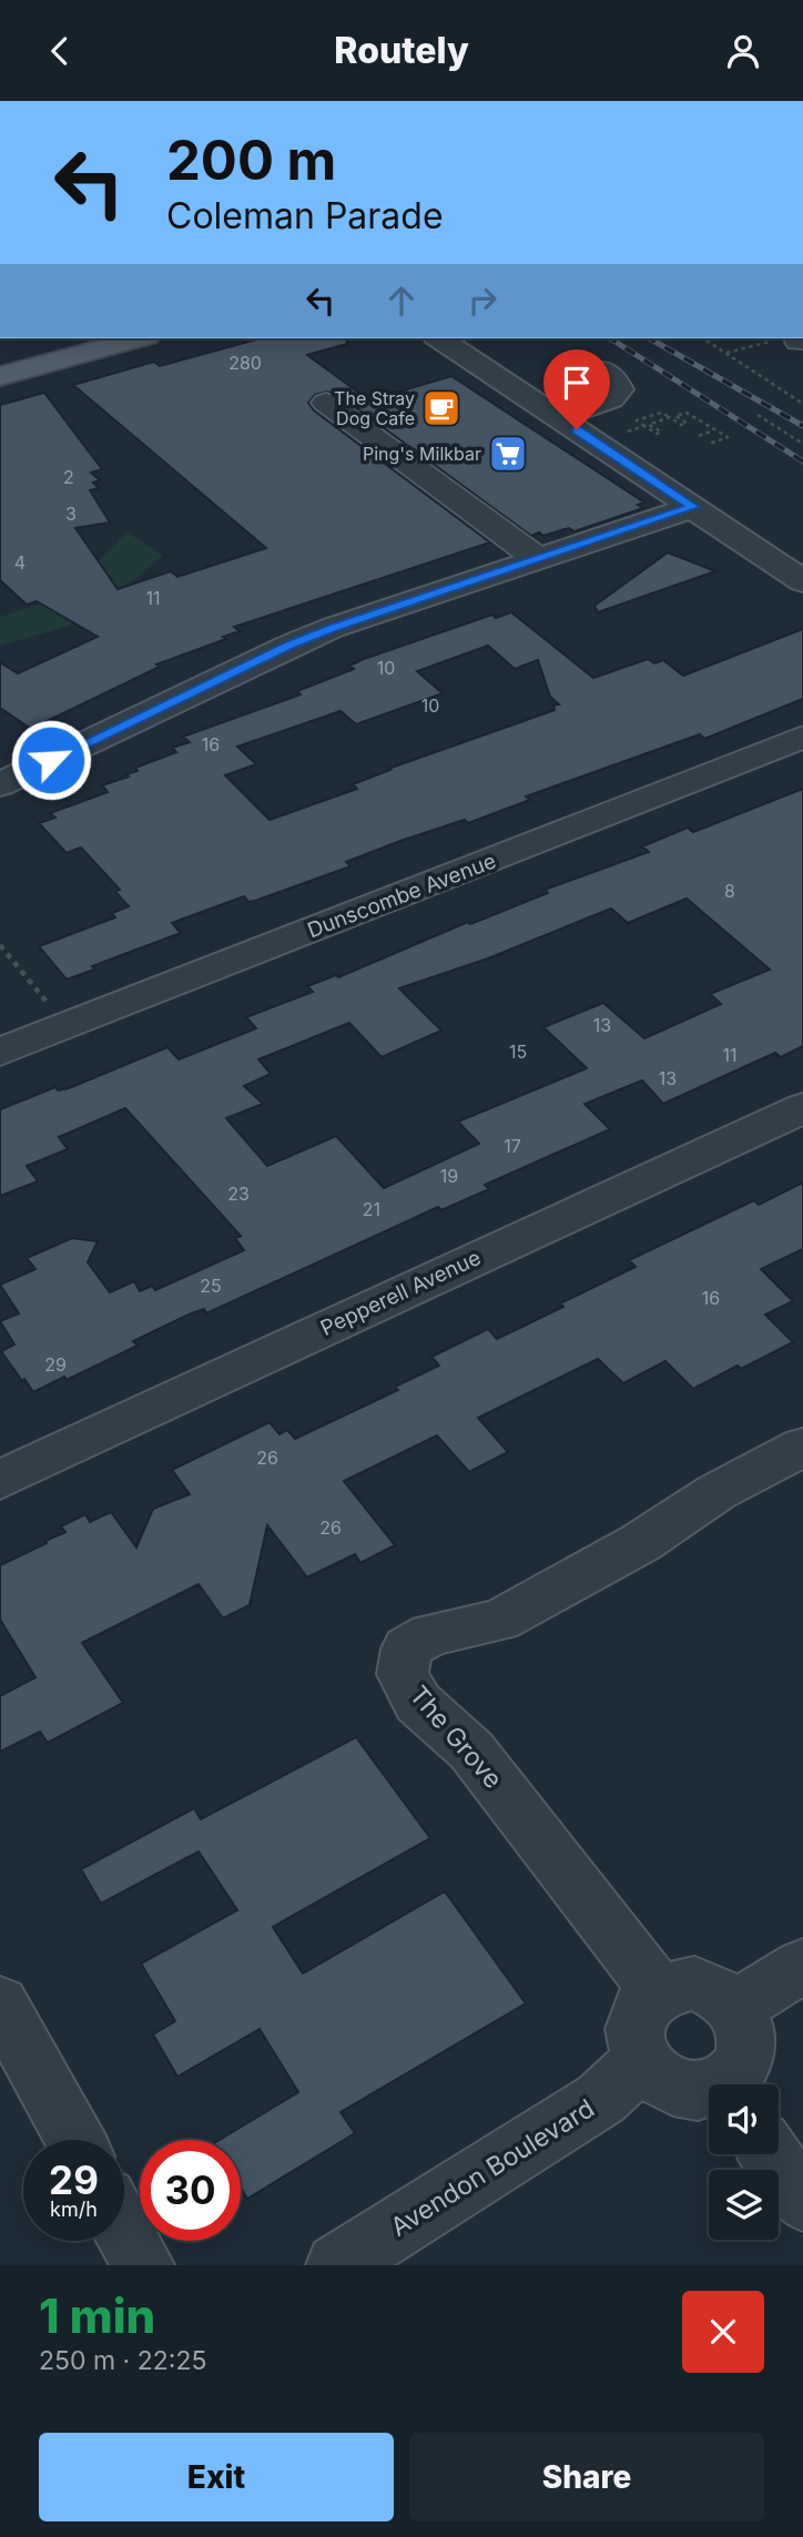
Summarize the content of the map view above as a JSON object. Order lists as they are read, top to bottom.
{
  "streets": {
    "street": [
      "Dunscombe Avenue",
      "Pepperell Avenue",
      "The Grove",
      "Avendon Boulevard"
    ]
  },
  "places": {
    "cafe": ["The Stray Dog Cafe"],
    "supermarket": ["Ping's Milkbar"]
  },
  "house_numbers": [
    "280",
    "2",
    "3",
    "4",
    "11",
    "10",
    "10",
    "16",
    "8",
    "13",
    "15",
    "11",
    "13",
    "17",
    "19",
    "23",
    "21",
    "25",
    "16",
    "29",
    "26",
    "26"
  ],
  "page": {
    "header": "Routely",
    "turn": ["200 m", "Coleman Parade"],
    "speed": "29 km/h",
    "limit": "30",
    "heading": ["1 min", "250 m · 22:25"],
    "buttons": ["Exit", "Share"]
  }
}
